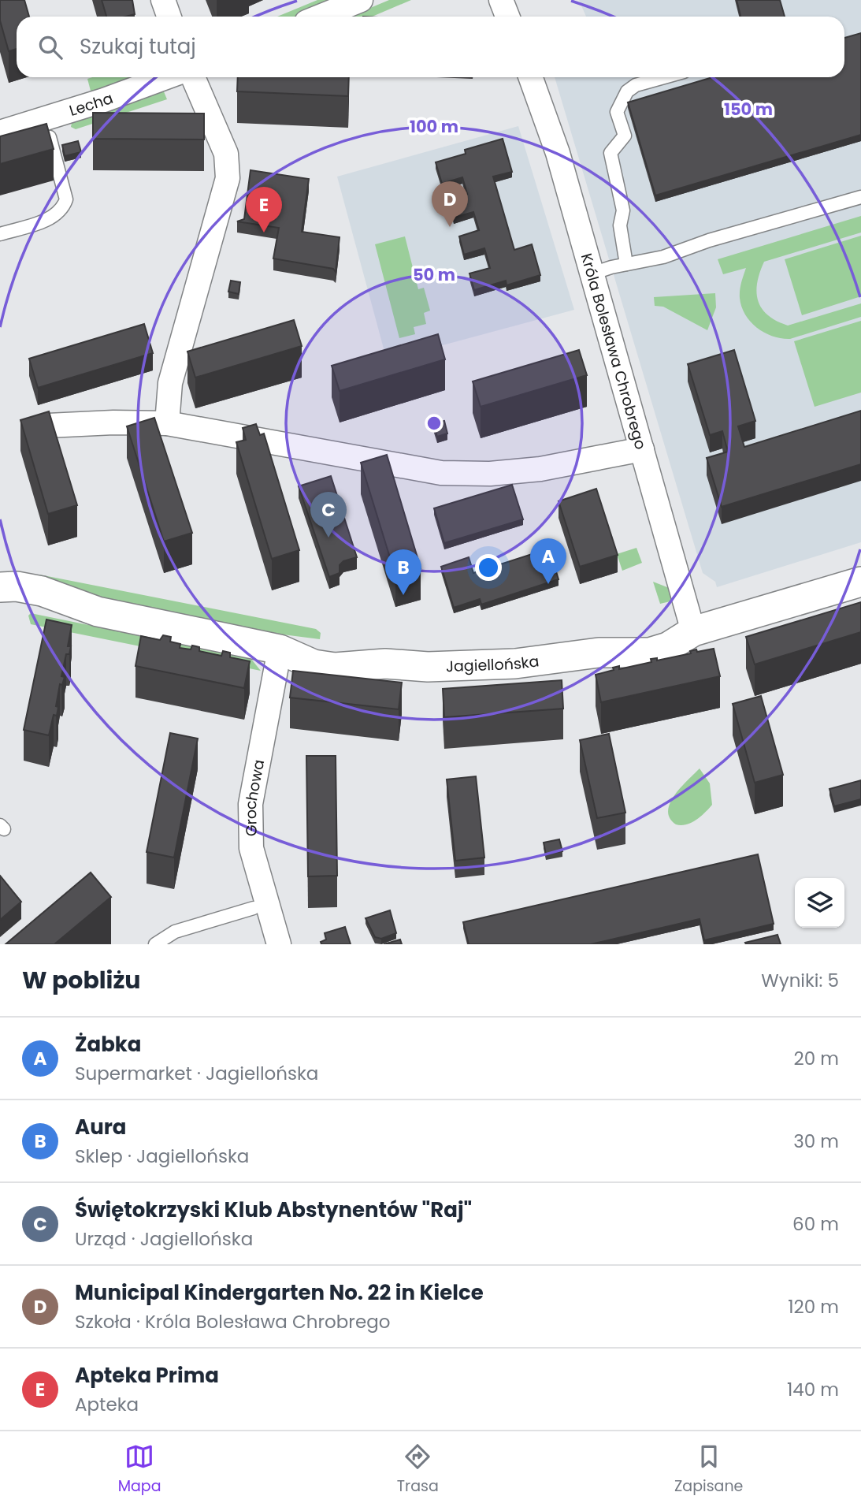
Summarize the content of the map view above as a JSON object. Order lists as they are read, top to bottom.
{
  "streets": {
    "street": [
      "Lecha",
      "Króla Bolesława Chrobrego",
      "Jagiellońska",
      "Grochowa"
    ]
  },
  "crossings": [
    ["Króla Bolesława Chrobrego", "Jagiellońska"],
    ["Jagiellońska", "Grochowa"]
  ],
  "page": {
    "search": "Szukaj tutaj",
    "pins": [
      "D",
      "E",
      "C",
      "A",
      "B"
    ],
    "heading": ["W pobliżu", "Wyniki: 5"],
    "list": [
      {
        "mark": "A",
        "name": "Żabka",
        "note": "Supermarket · Jagiellońska",
        "value": "20 m"
      },
      {
        "mark": "B",
        "name": "Aura",
        "note": "Sklep · Jagiellońska",
        "value": "30 m"
      },
      {
        "mark": "C",
        "name": "Świętokrzyski Klub Abstynentów \"Raj\"",
        "note": "Urząd · Jagiellońska",
        "value": "60 m"
      },
      {
        "mark": "D",
        "name": "Municipal Kindergarten No. 22 in Kielce",
        "note": "Szkoła · Króla Bolesława Chrobrego",
        "value": "120 m"
      },
      {
        "mark": "E",
        "name": "Apteka Prima",
        "note": "Apteka",
        "value": "140 m"
      }
    ],
    "nav": ["Mapa", "Trasa", "Zapisane"]
  },
  "rings": ["150 m", "100 m", "50 m"]
}
